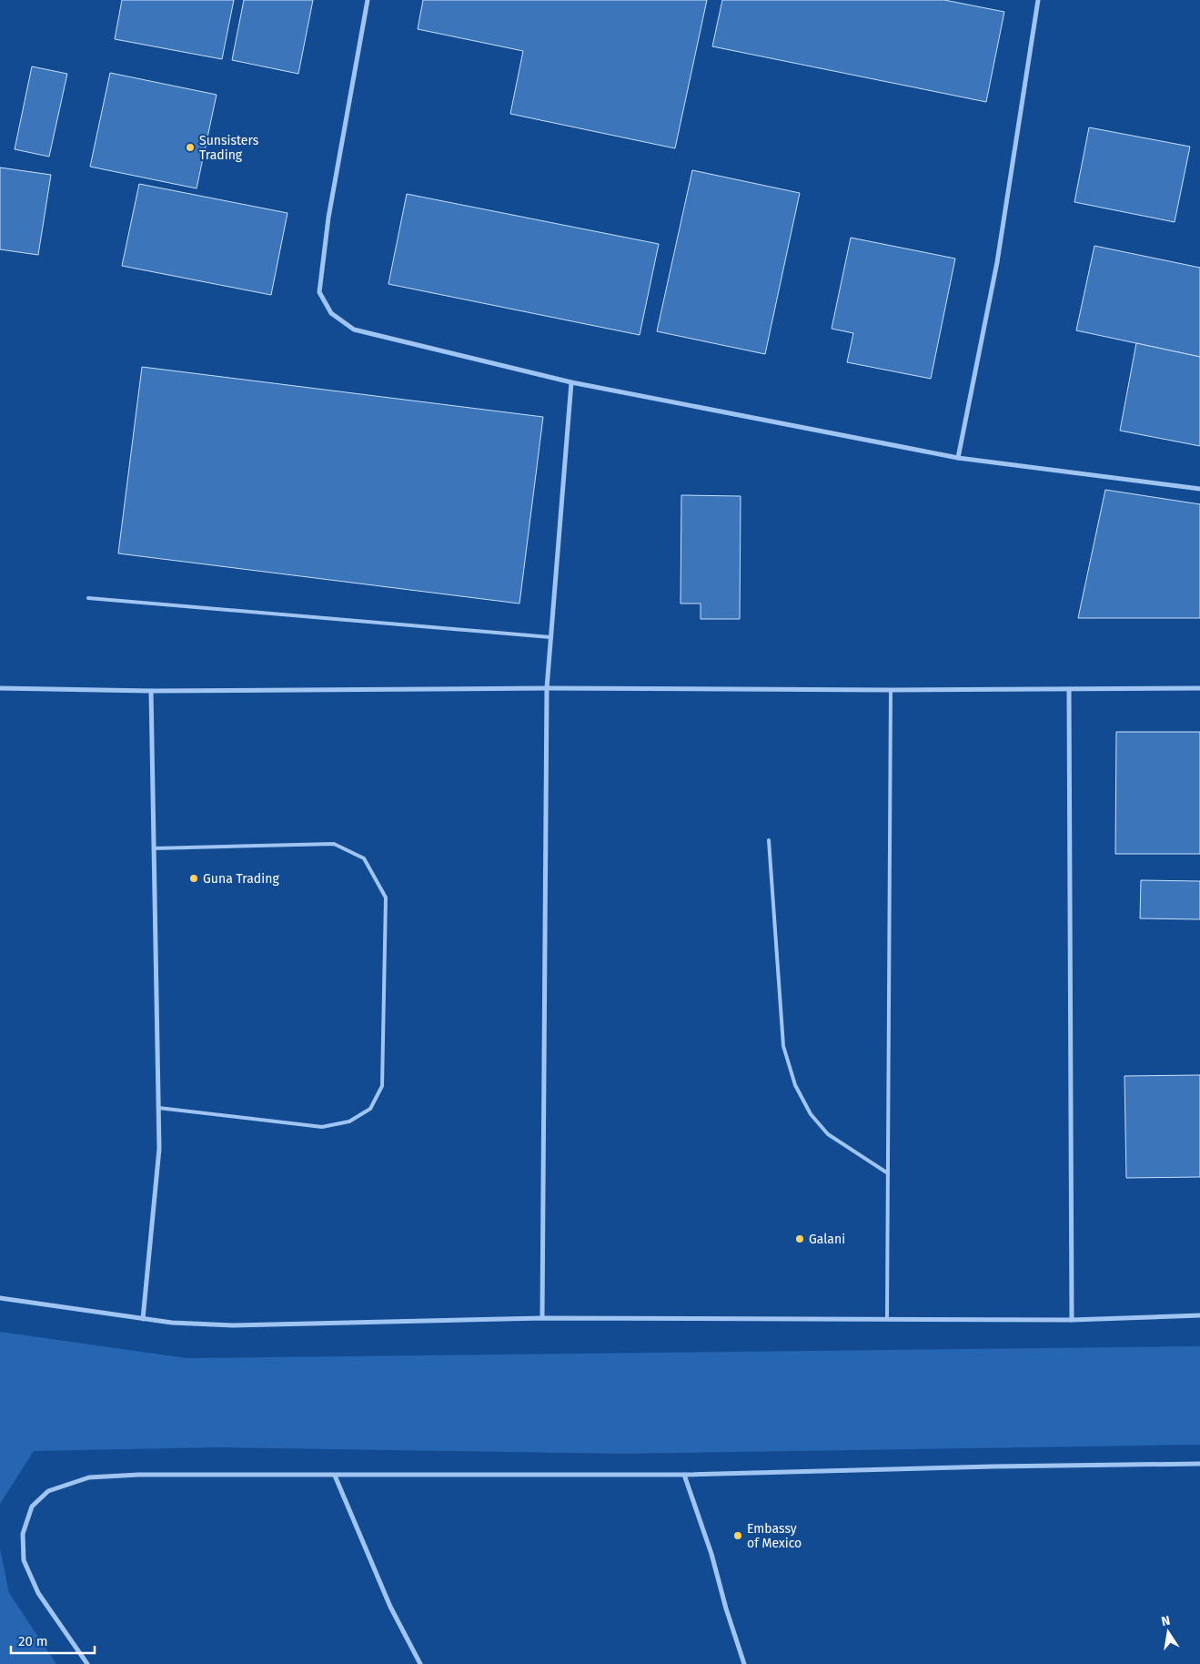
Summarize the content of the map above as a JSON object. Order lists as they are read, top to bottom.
{
  "places": [
    "Sunsisters Trading",
    "Guna Trading",
    "Galani",
    "Embassy of Mexico"
  ],
  "scale_bar": "20 m",
  "north": "top"
}
